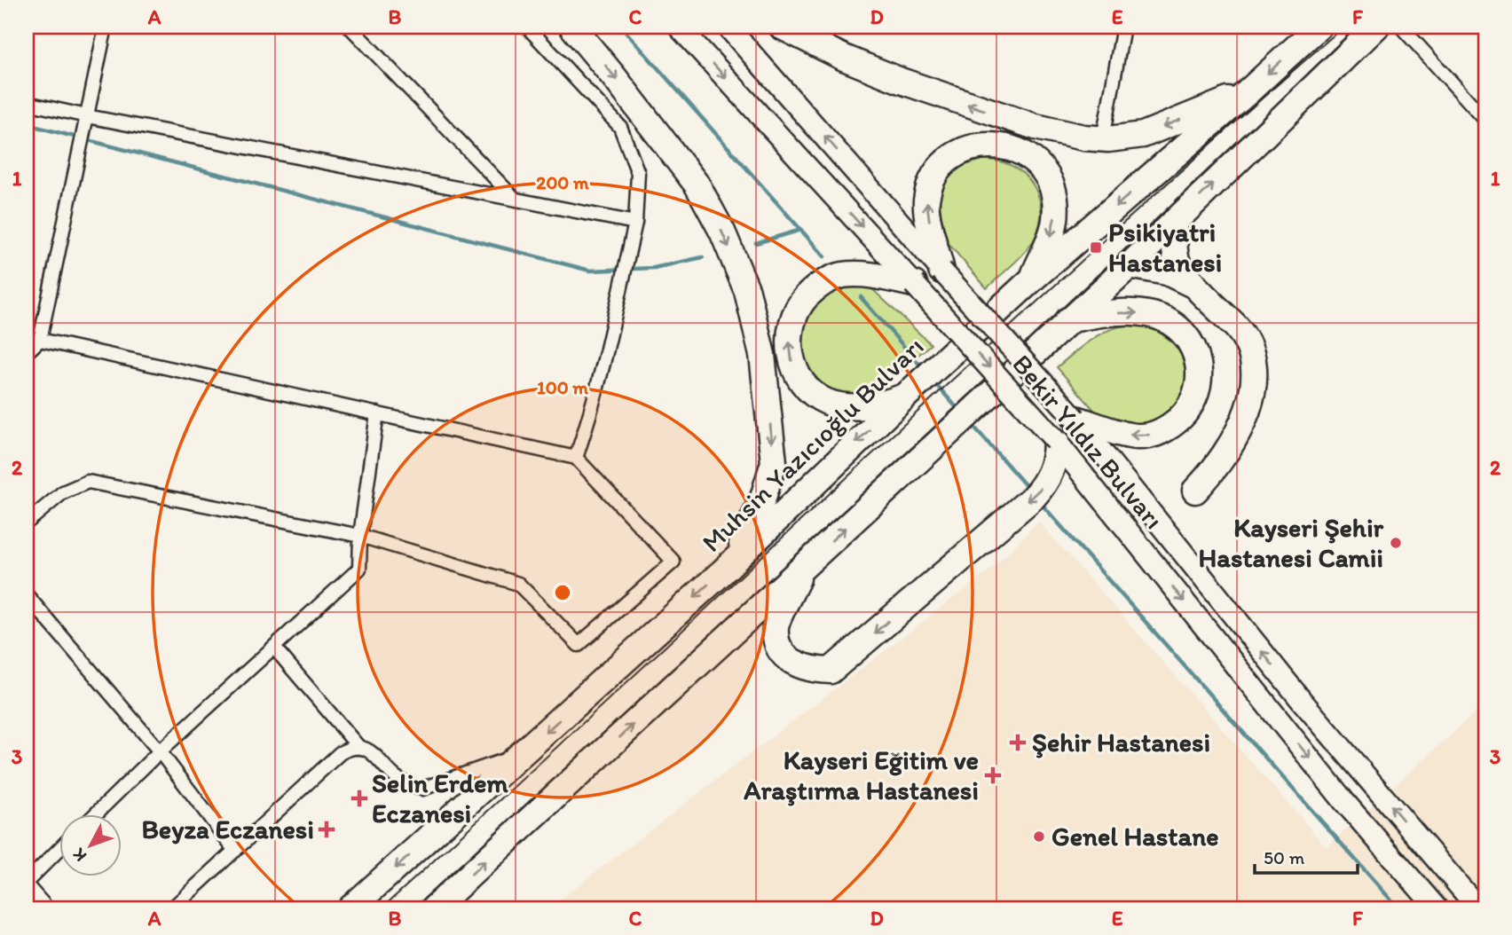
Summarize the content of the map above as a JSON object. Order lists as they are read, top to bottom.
{
  "streets": {
    "highway": ["Muhsin Yazıcıoğlu Bulvarı"],
    "main road": ["Bekir Yıldız Bulvarı"]
  },
  "places": {
    "transit": ["Psikiyatri Hastanesi"],
    "other": ["Kayseri Şehir Hastanesi Camii", "Genel Hastane"],
    "health": [
      "Şehir Hastanesi",
      "Kayseri Eğitim ve Araştırma Hastanesi",
      "Selin Erdem Eczanesi",
      "Beyza Eczanesi"
    ]
  },
  "scale_bar": "50 m",
  "north": "bottom left",
  "grid": {
    "columns": [
      "A",
      "B",
      "C",
      "D",
      "E",
      "F"
    ],
    "rows": ["1", "2", "3"]
  },
  "rings": ["200 m", "100 m"]
}
